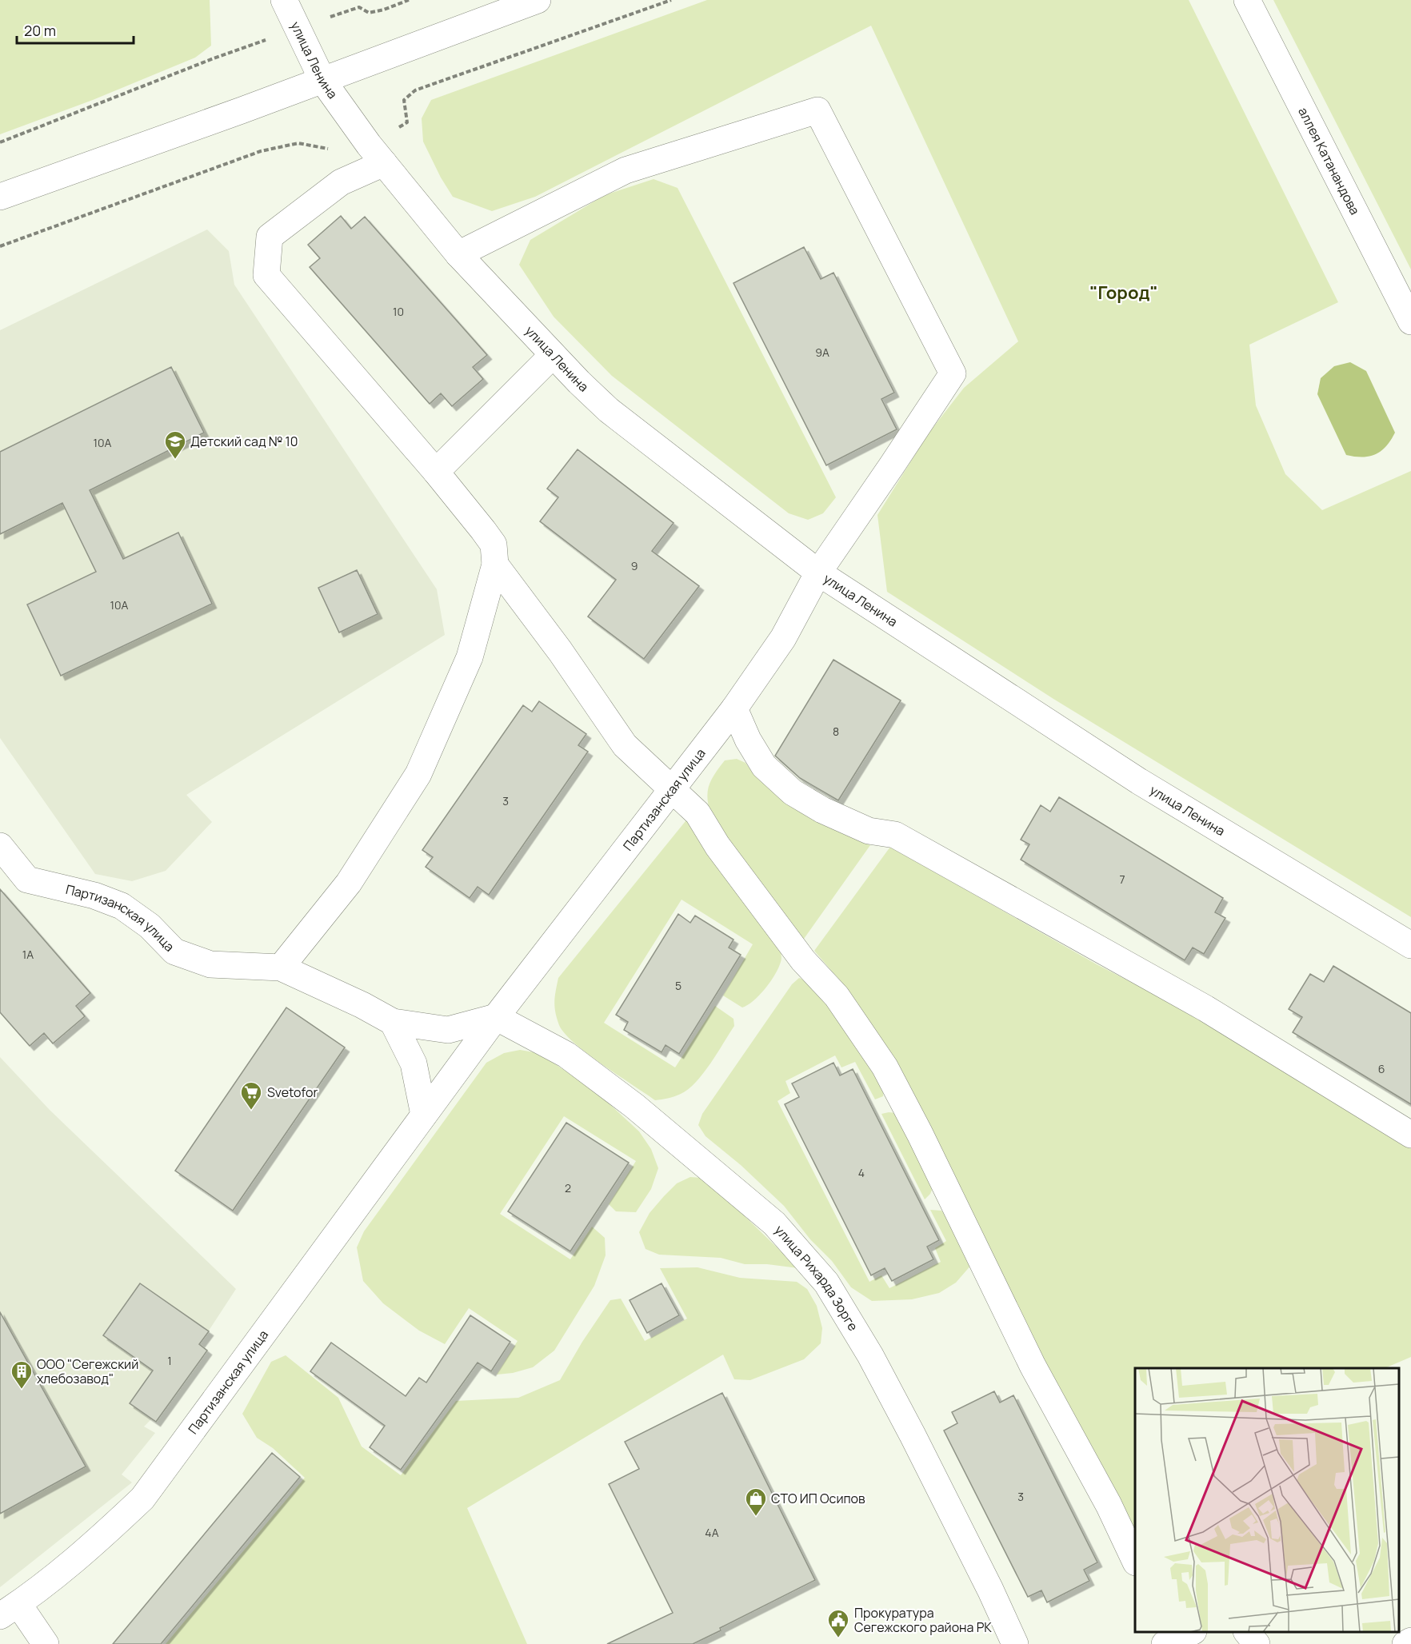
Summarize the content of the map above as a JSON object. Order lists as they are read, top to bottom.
{
  "streets": {
    "street": [
      "улица Ленина",
      "аллея Катанандова",
      "Партизанская улица",
      "улица Рихарда Зорге"
    ]
  },
  "crossings": [
    ["улица Ленина", "Партизанская улица"],
    ["Партизанская улица", "улица Рихарда Зорге"]
  ],
  "districts": ["\"Город\""],
  "places": {
    "school or university": ["Детский сад № 10"],
    "supermarket": ["Svetofor"],
    "building": ["ООО \"Сегежский хлебозавод\""],
    "shop": ["СТО ИП Осипов"],
    "public building": ["Прокуратура Сегежского района РК"]
  },
  "house_numbers": [
    "10",
    "9А",
    "10А",
    "9",
    "10А",
    "8",
    "3",
    "7",
    "1А",
    "5",
    "6",
    "4",
    "2",
    "1",
    "3",
    "4А"
  ],
  "scale_bar": "20 m"
}
